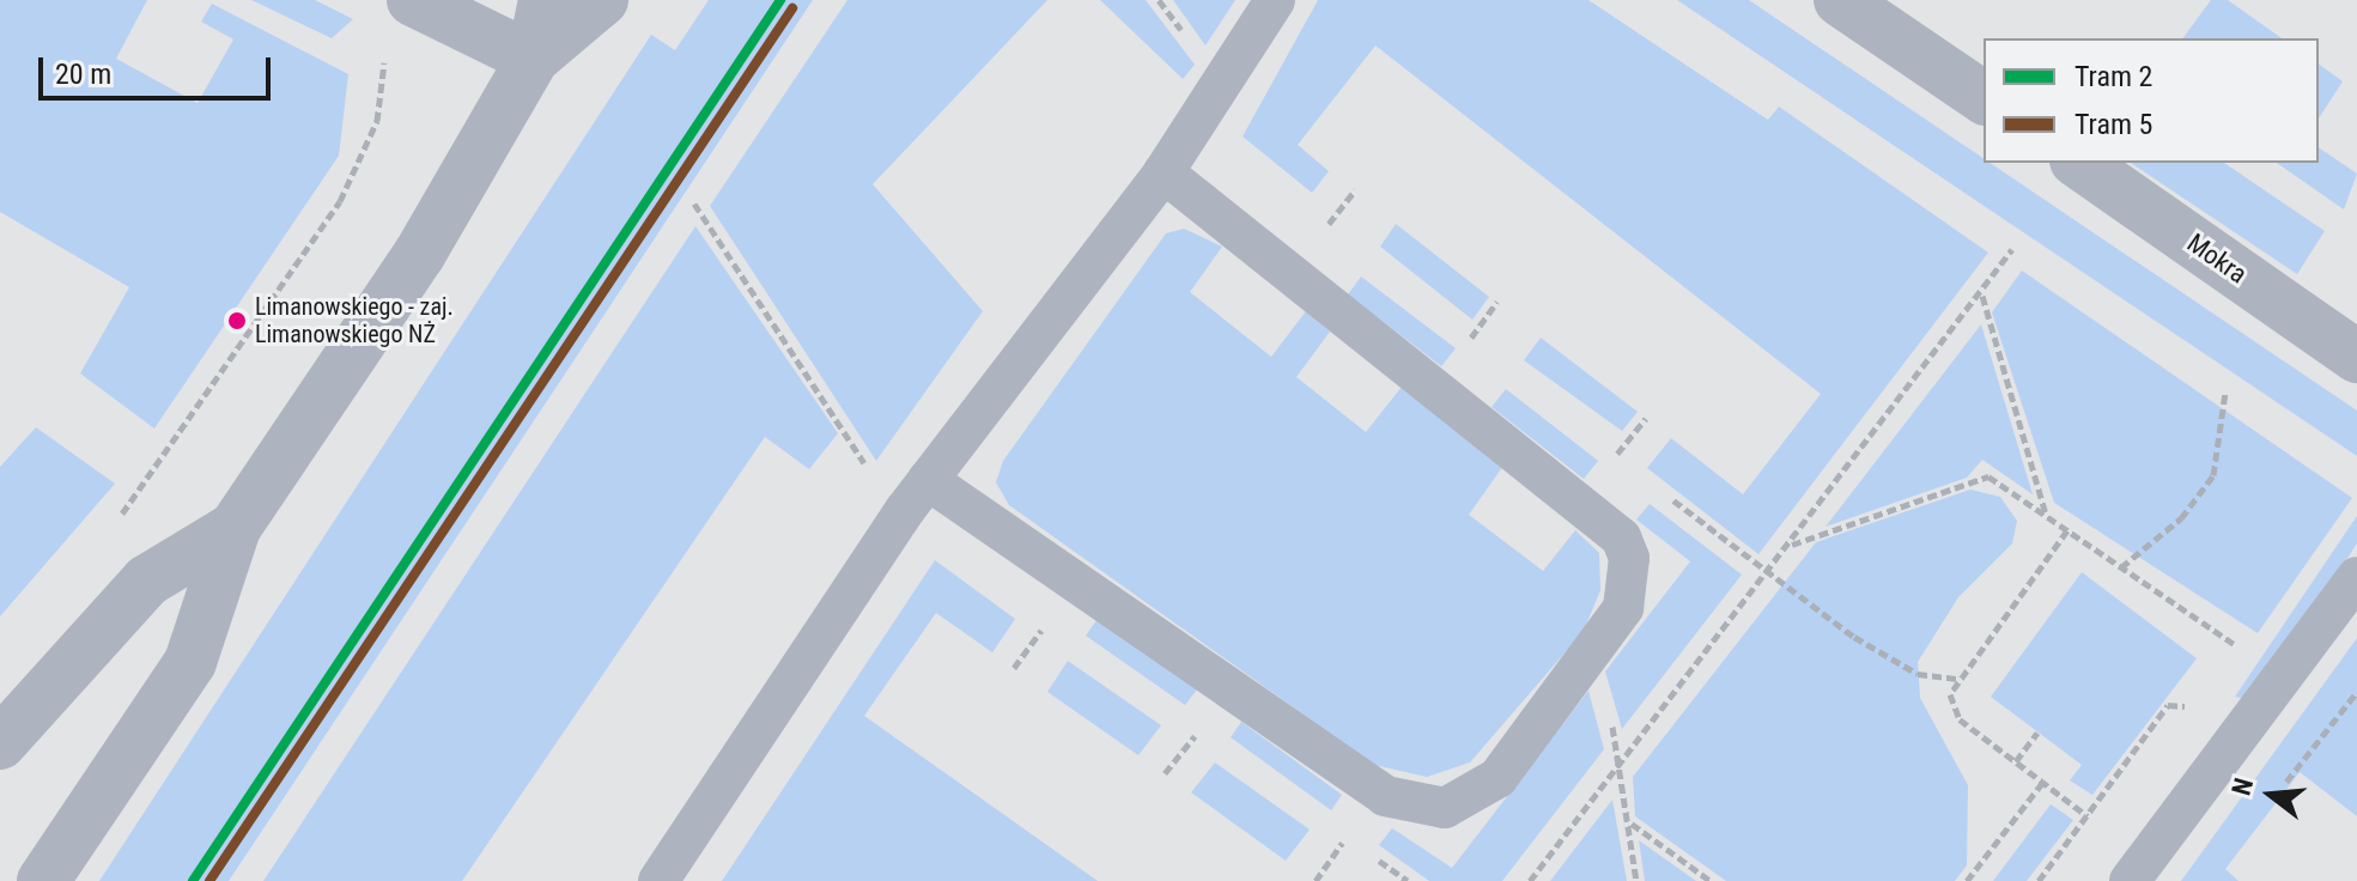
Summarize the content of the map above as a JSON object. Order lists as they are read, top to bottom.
{
  "streets": {
    "street": ["Mokra"]
  },
  "places": ["Limanowskiego - zaj. Limanowskiego NŻ"],
  "lines": ["tram line 2", "tram line 5"],
  "legend": ["Tram 2", "Tram 5"],
  "scale_bar": "20 m",
  "north": "left"
}
